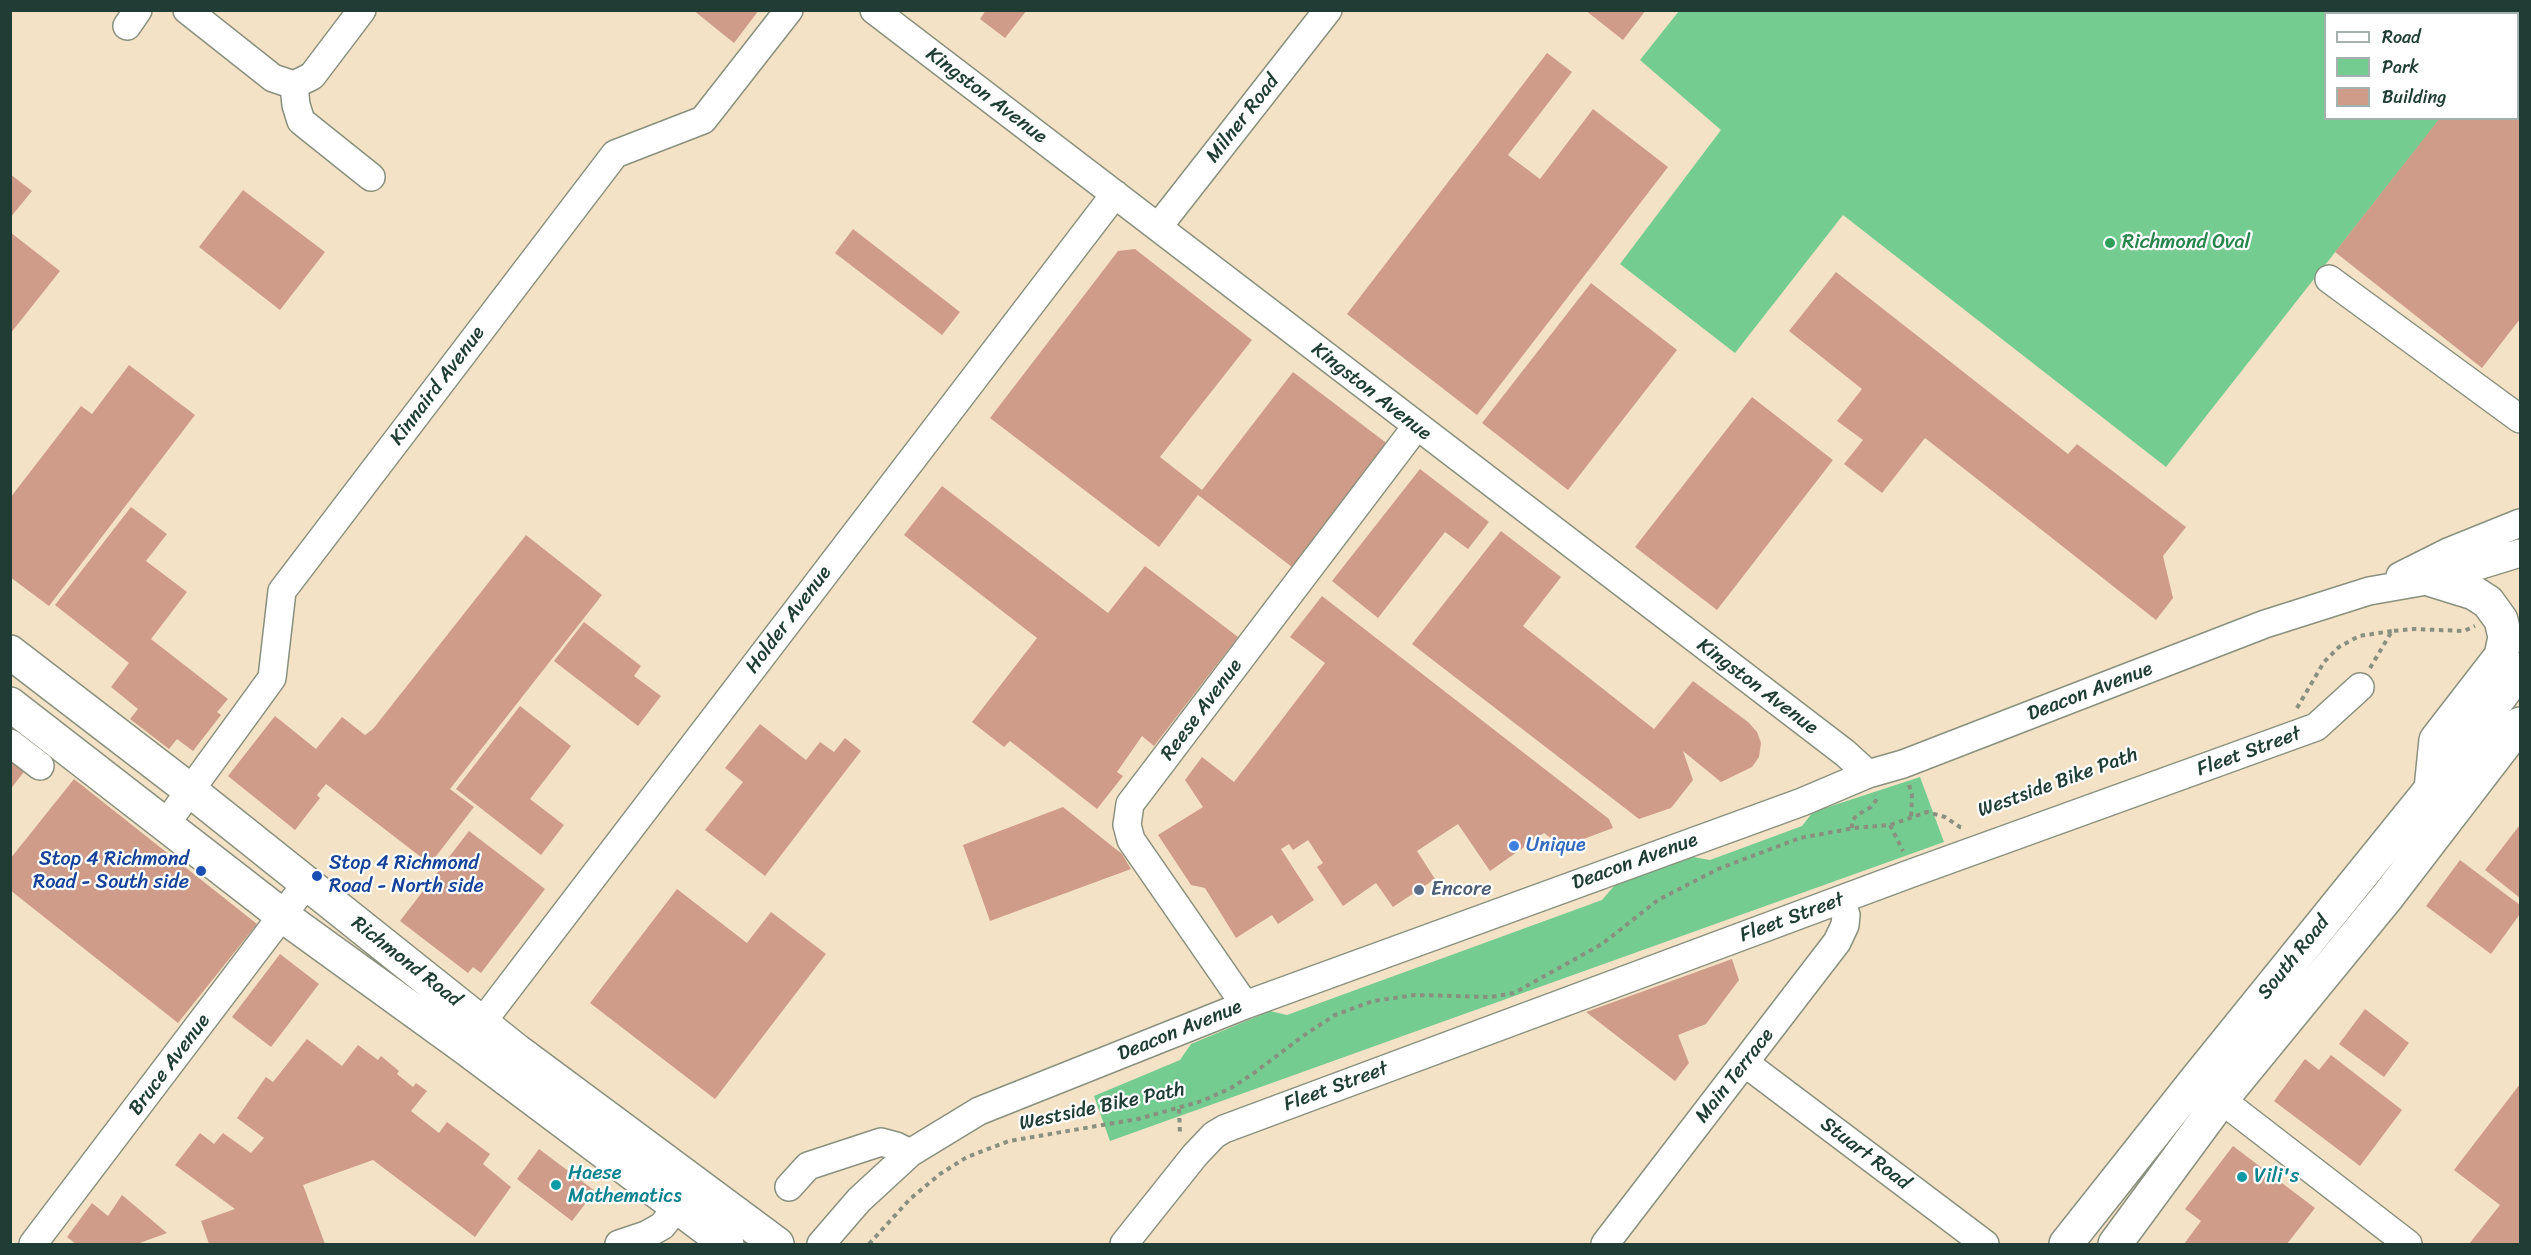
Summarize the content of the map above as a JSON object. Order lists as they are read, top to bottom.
{
  "streets": {
    "main road": ["South Road", "Richmond Road"],
    "street": [
      "Kingston Avenue",
      "Milner Road",
      "Kinnaird Avenue",
      "Holder Avenue",
      "Deacon Avenue",
      "Reese Avenue",
      "Fleet Street",
      "Bruce Avenue",
      "Main Terrace",
      "Stuart Road"
    ],
    "path": ["Westside Bike Path"]
  },
  "crossings": [
    ["Kingston Avenue", "Milner Road"],
    ["Kingston Avenue", "Holder Avenue"],
    ["Kingston Avenue", "Deacon Avenue"],
    ["Kingston Avenue", "Reese Avenue"],
    ["Kinnaird Avenue", "Richmond Road"],
    ["Holder Avenue", "Richmond Road"],
    ["Deacon Avenue", "Reese Avenue"],
    ["Fleet Street", "Main Terrace"],
    ["Richmond Road", "Bruce Avenue"],
    ["Main Terrace", "Stuart Road"]
  ],
  "places": [
    "Richmond Oval",
    "Unique",
    "Stop 4 Richmond Road - South side",
    "Stop 4 Richmond Road - North side",
    "Encore",
    "Vili's",
    "Haese Mathematics"
  ],
  "legend": ["Road", "Park", "Building"]
}
